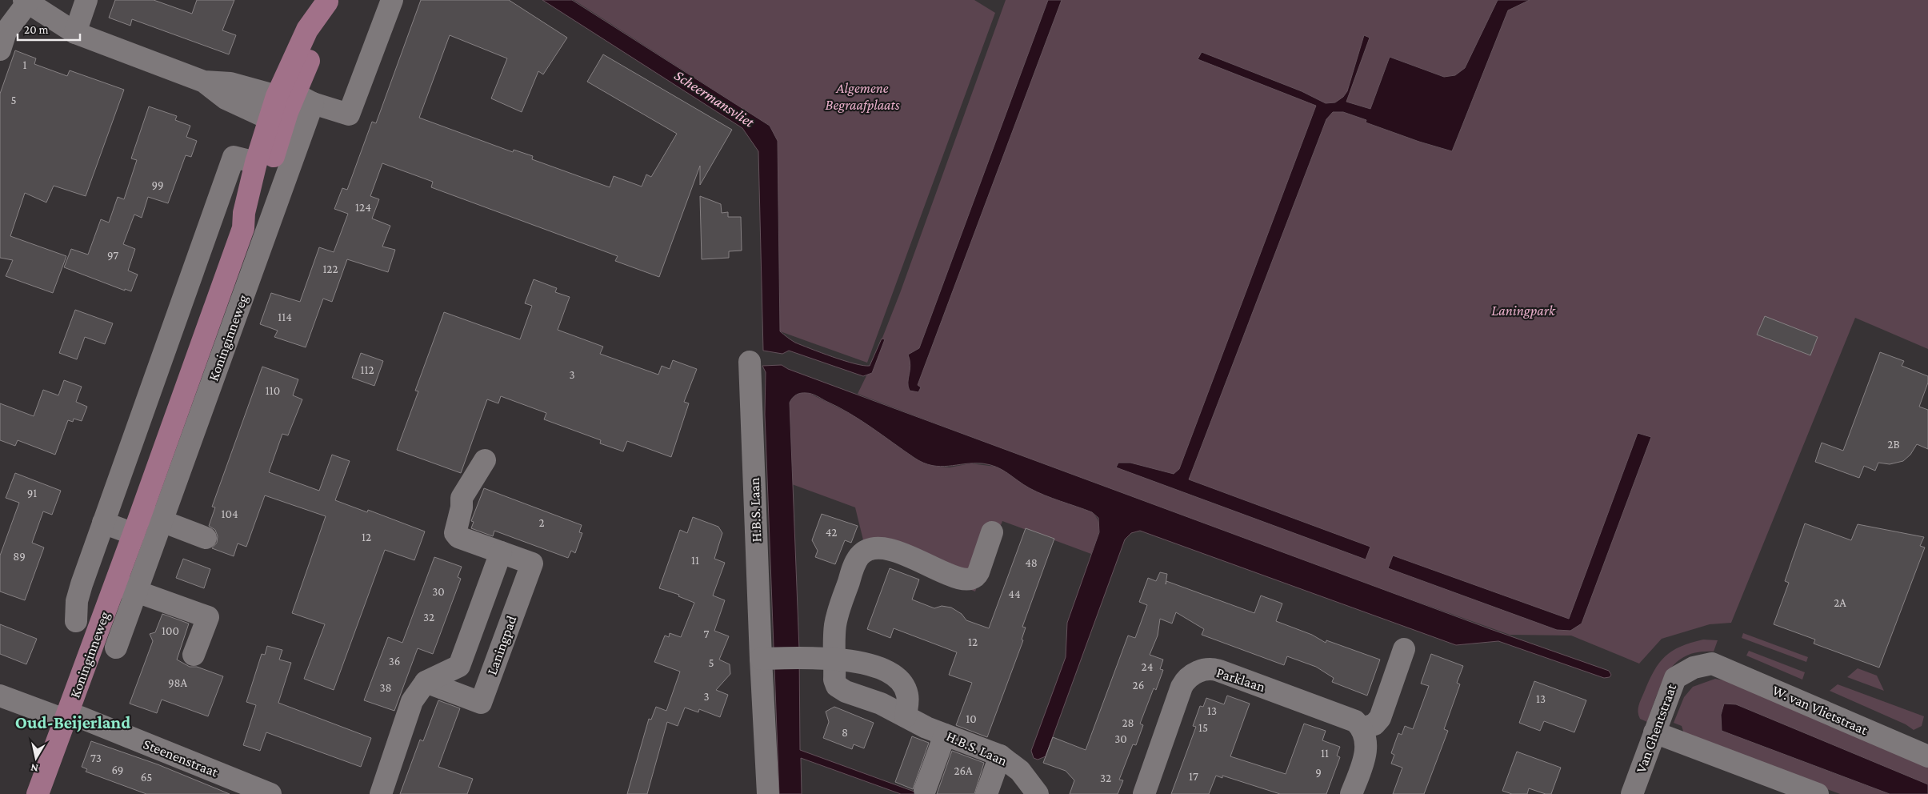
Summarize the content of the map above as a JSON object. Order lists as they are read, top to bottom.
{
  "streets": {
    "main road": ["Koninginneweg"],
    "street": [
      "H.B.S. Laan",
      "Laningpad",
      "Parklaan",
      "W. van Vlietstraat",
      "Van Ghentstraat",
      "Steenenstraat"
    ]
  },
  "crossings": [
    ["Koninginneweg", "Steenenstraat"],
    ["W. van Vlietstraat", "Van Ghentstraat"]
  ],
  "districts": ["Oud-Beijerland"],
  "water": ["Scheermansvliet"],
  "parks": ["Algemene Begraafplaats", "Laningpark"],
  "house_numbers": [
    "1",
    "5",
    "99",
    "124",
    "97",
    "122",
    "114",
    "112",
    "3",
    "110",
    "2B",
    "91",
    "104",
    "2",
    "42",
    "12",
    "89",
    "11",
    "48",
    "30",
    "44",
    "2A",
    "32",
    "100",
    "7",
    "12",
    "36",
    "5",
    "24",
    "98A",
    "26",
    "38",
    "3",
    "13",
    "13",
    "10",
    "28",
    "15",
    "8",
    "30",
    "11",
    "73",
    "69",
    "26A",
    "9",
    "17",
    "65",
    "32"
  ],
  "scale_bar": "20 m",
  "north": "bottom"
}
